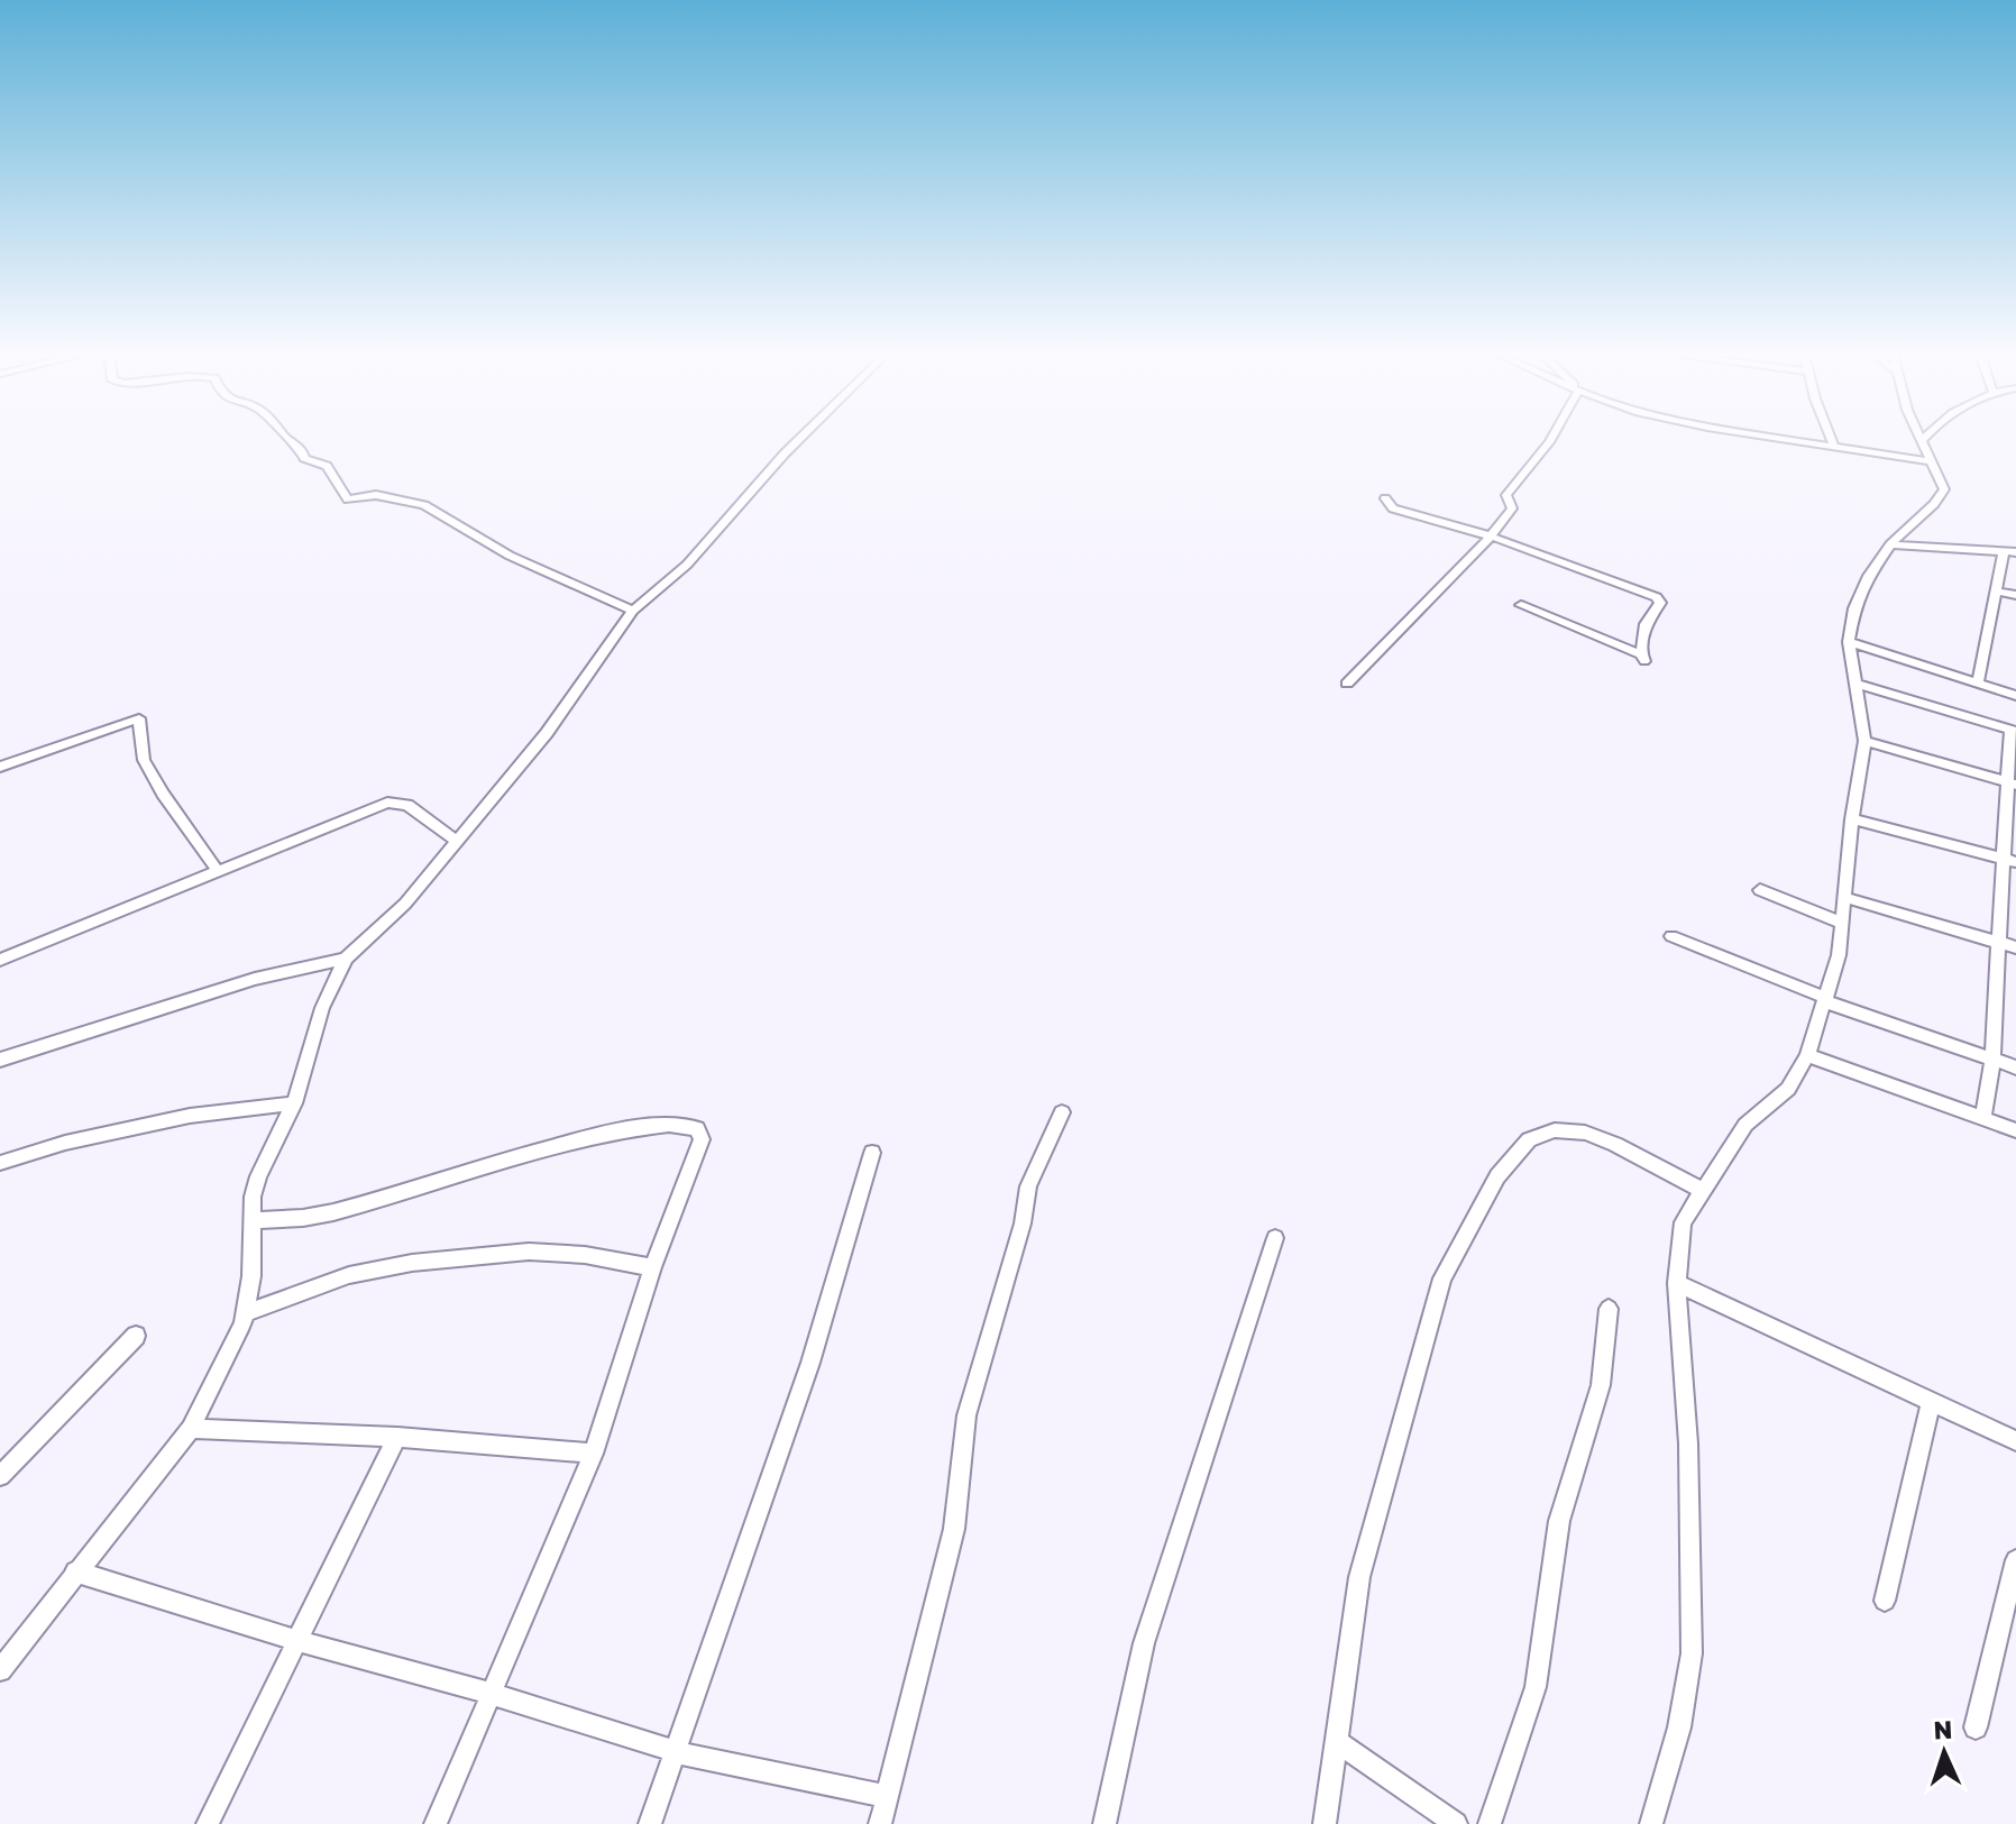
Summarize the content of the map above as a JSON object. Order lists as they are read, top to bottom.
{
  "north": "top"
}
